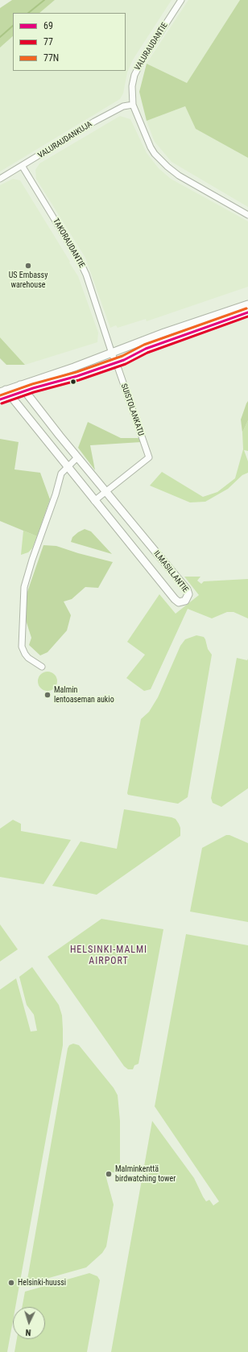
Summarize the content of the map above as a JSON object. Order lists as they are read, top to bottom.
{
  "streets": {
    "main road": ["ILMASILLANTIE"],
    "street": [
      "VALURAUDANTIE",
      "VALURAUDANKUJA",
      "TAKORAUDANTIE",
      "SUISTOLANKATU"
    ]
  },
  "crossings": [
    ["VALURAUDANTIE", "VALURAUDANKUJA"],
    ["VALURAUDANKUJA", "TAKORAUDANTIE"],
    ["TAKORAUDANTIE", "SUISTOLANKATU"],
    ["SUISTOLANKATU", "ILMASILLANTIE"]
  ],
  "districts": ["HELSINKI-MALMI AIRPORT"],
  "places": [
    "US Embassy warehouse",
    "Malmin lentoaseman aukio",
    "Malminkenttä birdwatching tower",
    "Helsinki-huussi"
  ],
  "lines": ["transit line 77N", "transit line 69", "transit line 77"],
  "legend": ["69", "77", "77N"],
  "north": "bottom"
}
